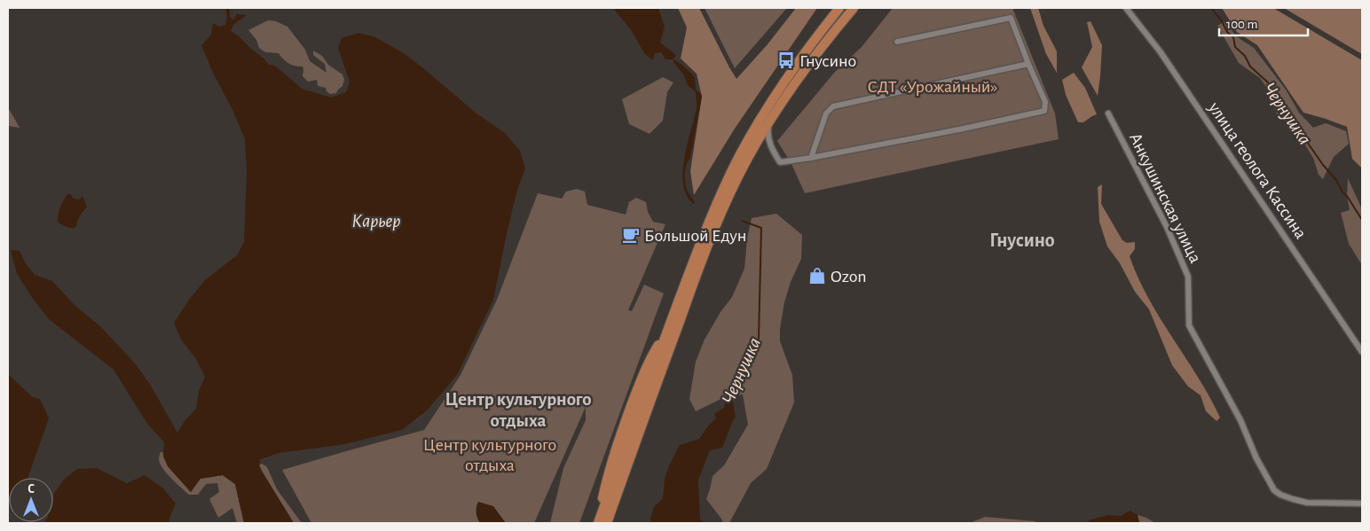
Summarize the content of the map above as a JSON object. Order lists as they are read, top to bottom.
{
  "streets": {
    "street": ["улица геолога Кассина", "Анкушинская улица"]
  },
  "districts": ["Гнусино", "Центр культурного отдыха"],
  "water": ["Чернушка", "Карьер"],
  "parks": ["СДТ «Урожайный»", "Центр культурного отдыха"],
  "places": {
    "bus stop": ["Гнусино"],
    "cafe": ["Большой Едун"],
    "shop": ["Ozon"]
  },
  "scale_bar": "100 m",
  "north": "top"
}
